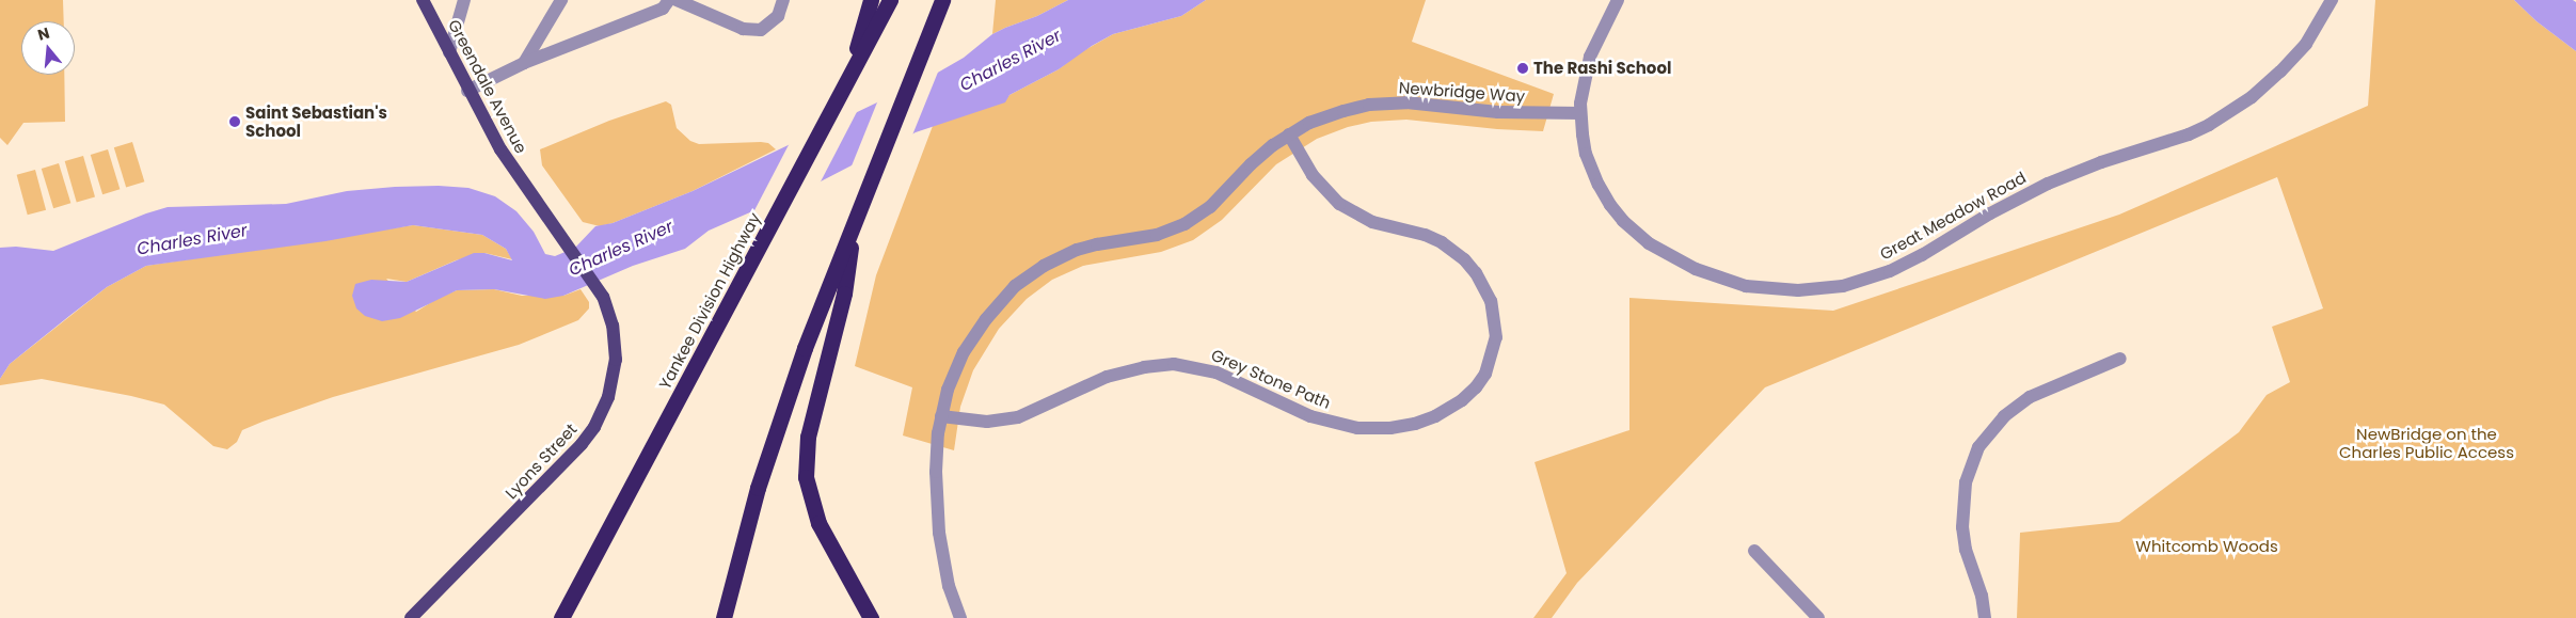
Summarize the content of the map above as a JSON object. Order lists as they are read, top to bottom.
{
  "streets": {
    "highway": ["Yankee Division Highway"],
    "main road": ["Greendale Avenue", "Lyons Street"],
    "street": ["Newbridge Way", "Great Meadow Road", "Grey Stone Path"]
  },
  "crossings": [
    ["Greendale Avenue", "Lyons Street"],
    ["Newbridge Way", "Great Meadow Road"],
    ["Newbridge Way", "Grey Stone Path"]
  ],
  "water": ["Charles River"],
  "parks": ["NewBridge on the Charles Public Access", "Whitcomb Woods"],
  "places": ["The Rashi School", "Saint Sebastian's School"],
  "north": "top"
}
